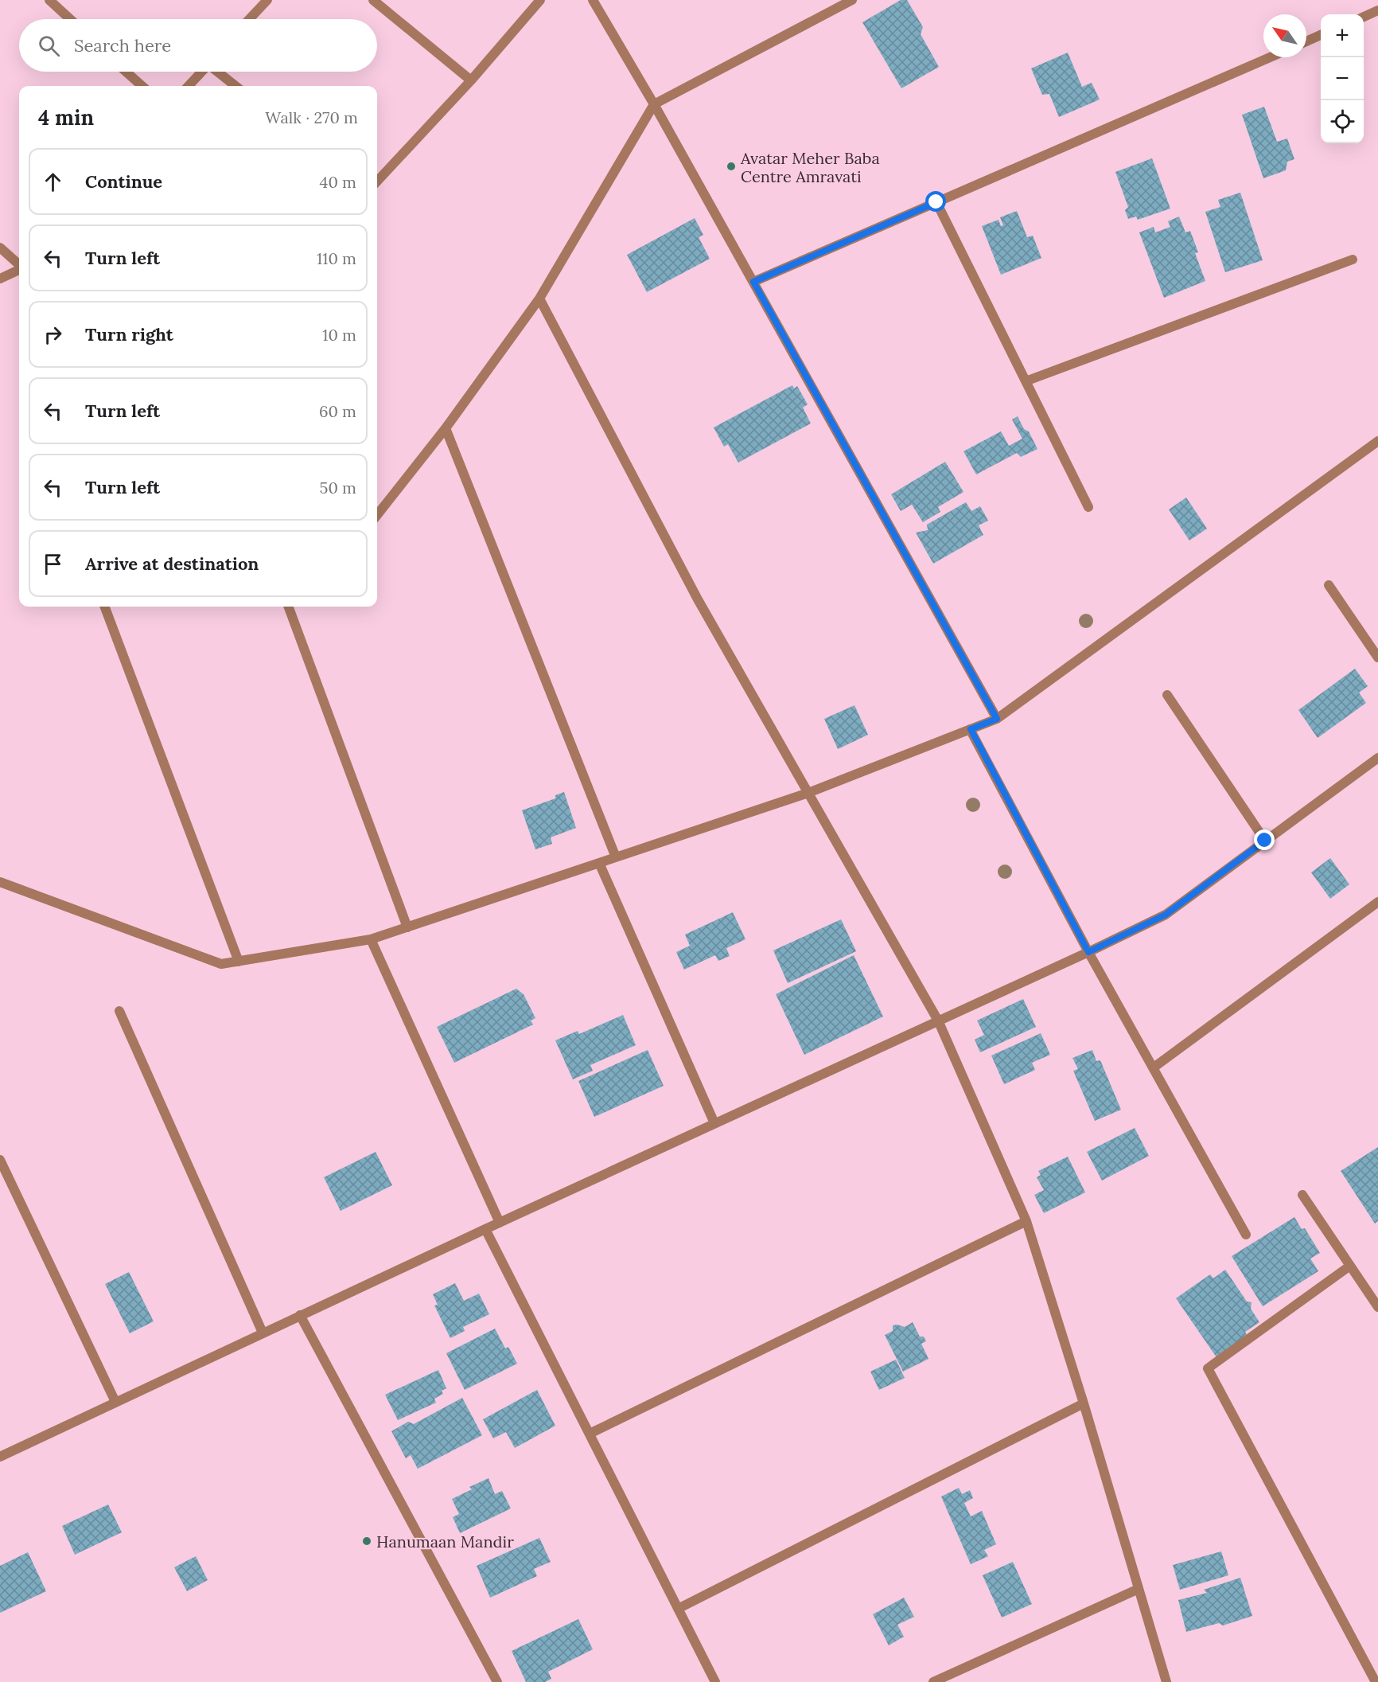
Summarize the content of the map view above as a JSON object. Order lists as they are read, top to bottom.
{
  "places": ["Avatar Meher Baba Centre Amravati", "Hanumaan Mandir"],
  "north": "top left",
  "page": {
    "map_buttons": ["+", "−"],
    "search": "Search here",
    "heading": ["4 min", "Walk · 270 m"],
    "list": [
      ["Continue", "40 m"],
      ["Turn left", "110 m"],
      ["Turn right", "10 m"],
      ["Turn left", "60 m"],
      ["Turn left", "50 m"],
      "Arrive at destination"
    ]
  }
}
